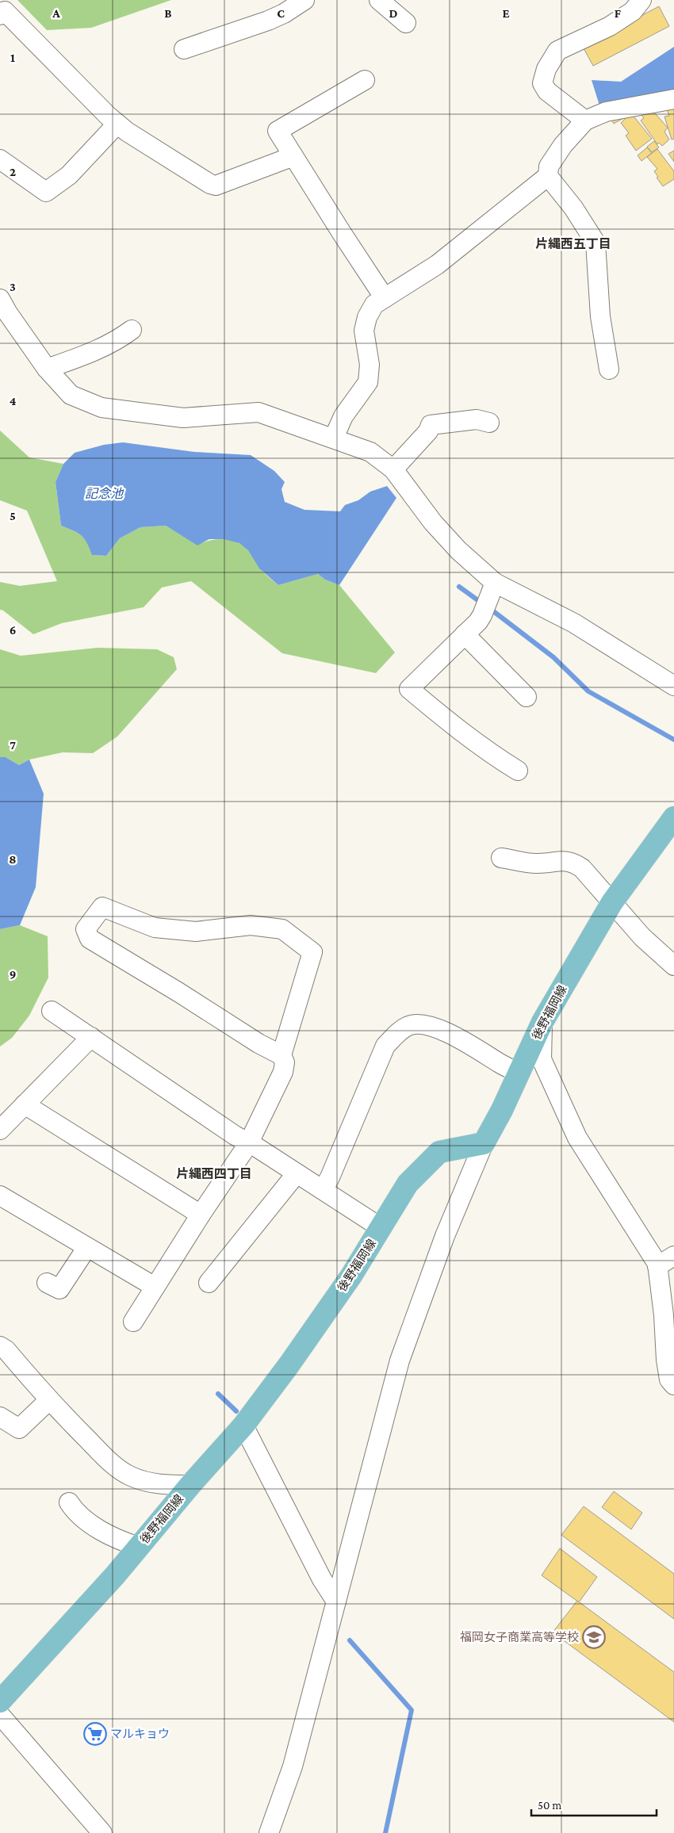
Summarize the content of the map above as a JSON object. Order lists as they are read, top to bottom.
{
  "streets": {
    "main road": ["後野福岡線"]
  },
  "districts": ["片縄西五丁目", "片縄西四丁目"],
  "water": ["記念池"],
  "places": {
    "school or university": ["福岡女子商業高等学校"],
    "supermarket": ["マルキョウ"]
  },
  "scale_bar": "50 m",
  "grid": {
    "columns": [
      "A",
      "B",
      "C",
      "D",
      "E",
      "F"
    ],
    "rows": [
      "1",
      "2",
      "3",
      "4",
      "5",
      "6",
      "7",
      "8",
      "9"
    ]
  }
}
